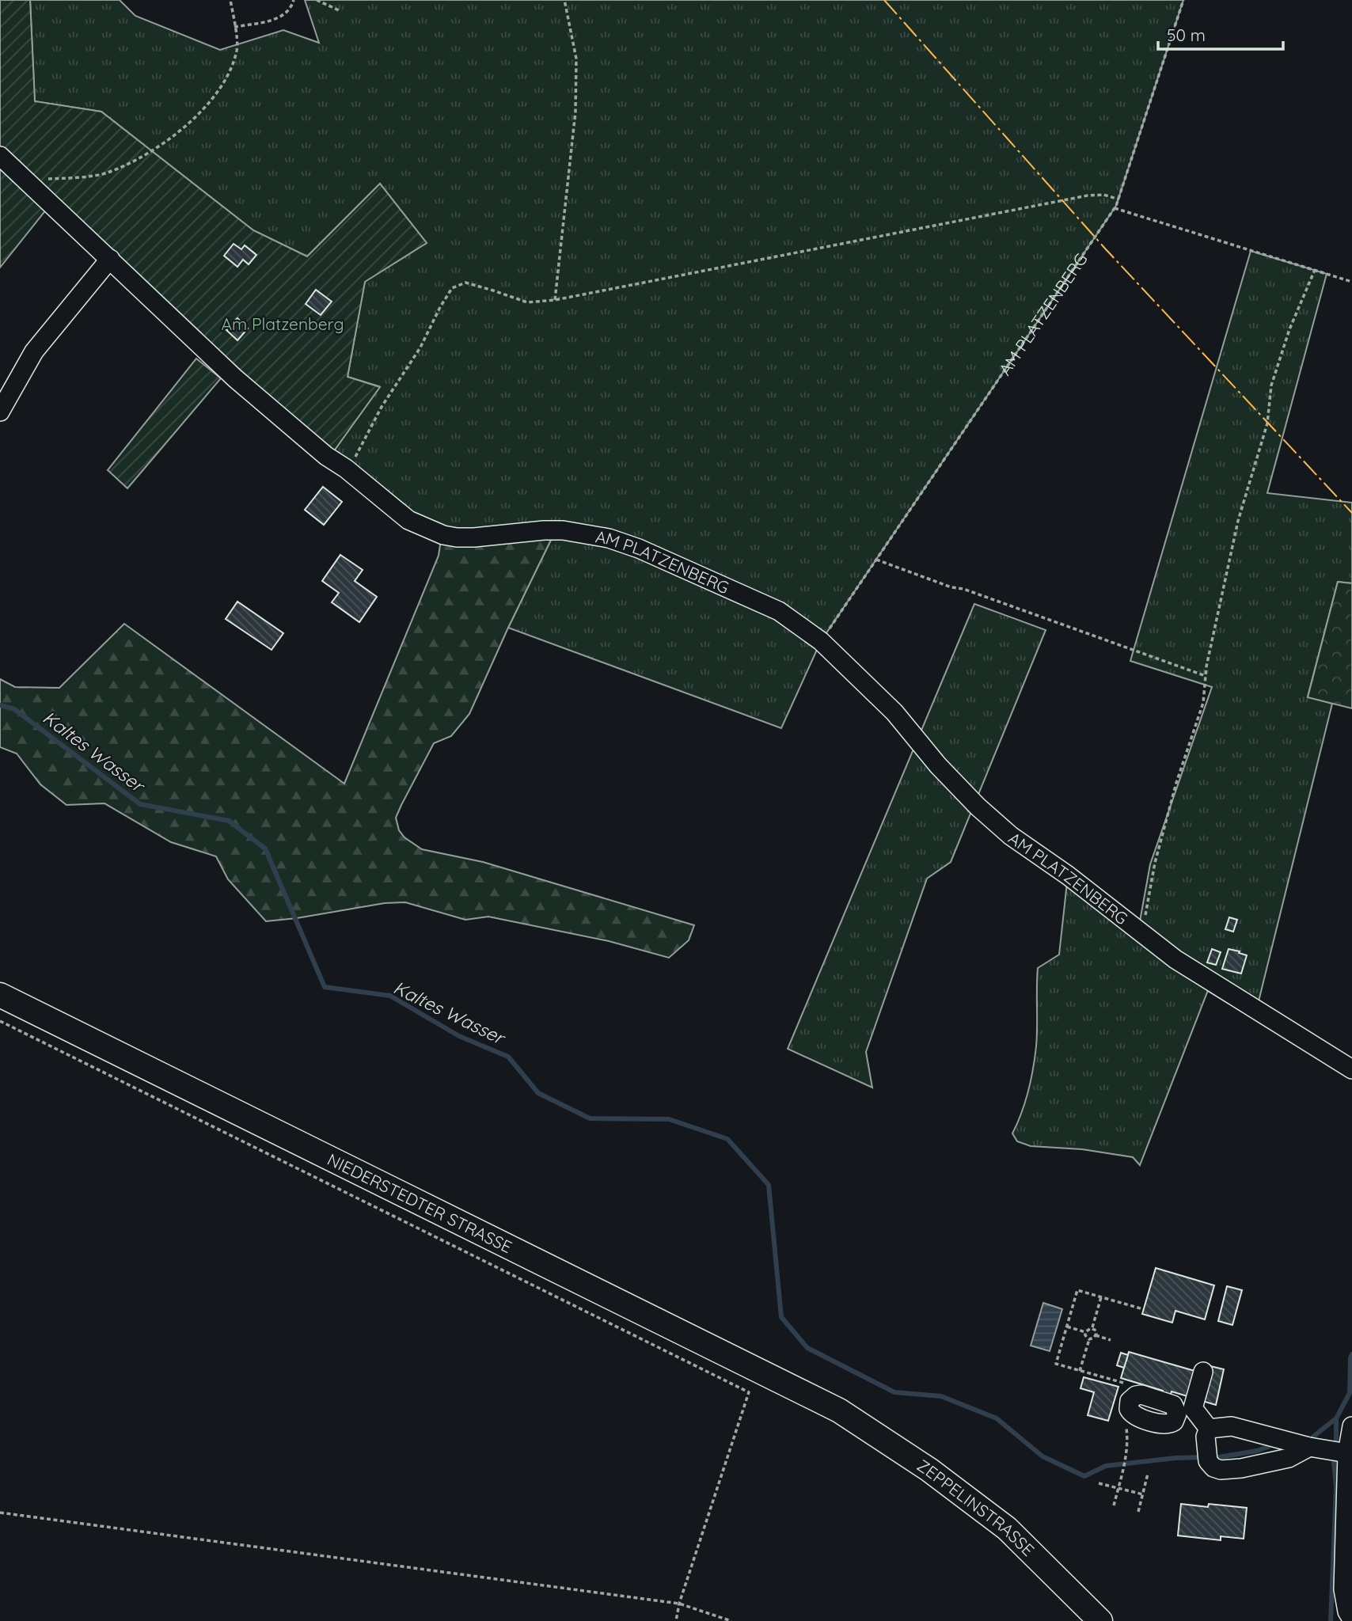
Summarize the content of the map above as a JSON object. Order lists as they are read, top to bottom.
{
  "streets": {
    "main road": ["NIEDERSTEDTER STRASSE", "ZEPPELINSTRASSE"],
    "lane": ["AM PLATZENBERG"]
  },
  "crossings": [
    ["NIEDERSTEDTER STRASSE", "ZEPPELINSTRASSE"]
  ],
  "water": ["Kaltes Wasser"],
  "parks": ["Am Platzenberg"],
  "scale_bar": "50 m"
}
